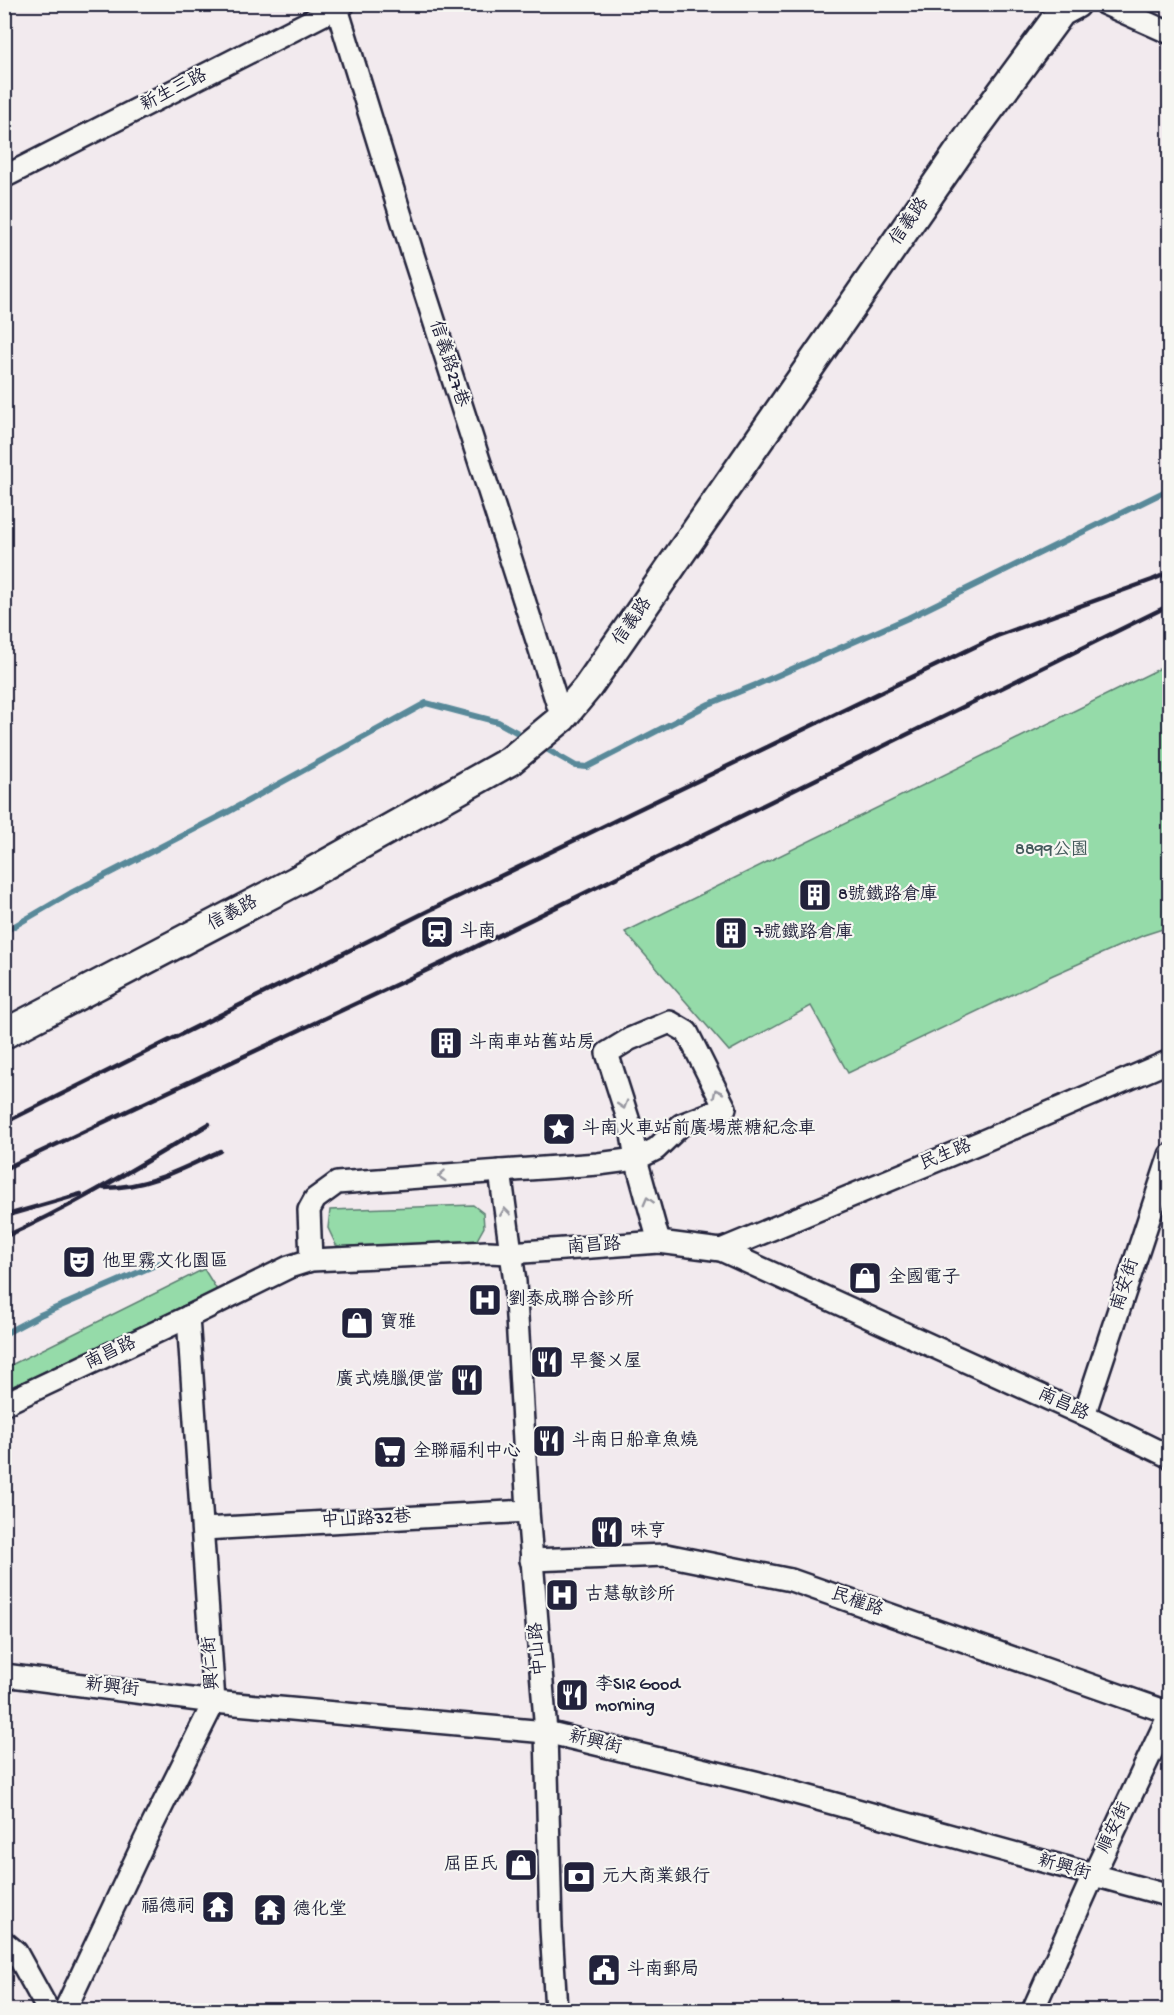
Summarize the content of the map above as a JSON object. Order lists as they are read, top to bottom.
{
  "streets": {
    "street": [
      "新生三路",
      "信義路",
      "信義路27巷",
      "民生路",
      "南昌路",
      "南安街",
      "中山路32巷",
      "民權路",
      "中山路",
      "興仁街",
      "新興街",
      "順安街"
    ]
  },
  "crossings": [
    ["新生三路", "信義路27巷"],
    ["信義路", "信義路27巷"],
    ["民生路", "南昌路"],
    ["南昌路", "南安街"],
    ["南昌路", "中山路"],
    ["南昌路", "興仁街"],
    ["中山路32巷", "中山路"],
    ["中山路32巷", "興仁街"],
    ["民權路", "中山路"],
    ["民權路", "順安街"],
    ["中山路", "新興街"],
    ["興仁街", "新興街"],
    ["新興街", "順安街"]
  ],
  "parks": ["8899公園"],
  "places": {
    "building": ["8號鐵路倉庫", "7號鐵路倉庫", "斗南車站舊站房"],
    "station": ["斗南"],
    "place": ["斗南火車站前廣場蔗糖紀念車"],
    "theatre": ["他里霧文化園區"],
    "shop": ["全國電子", "寶雅", "屈臣氏"],
    "hospital": ["劉泰成聯合診所", "古慧敏診所"],
    "restaurant": [
      "早餐ㄨ屋",
      "廣式燒臘便當",
      "斗南日船章魚燒",
      "味亨",
      "李SIR Good morning"
    ],
    "supermarket": ["全聯福利中心"],
    "bank": ["元大商業銀行"],
    "temple": ["福德祠", "德化堂"],
    "public building": ["斗南郵局"]
  }
}
